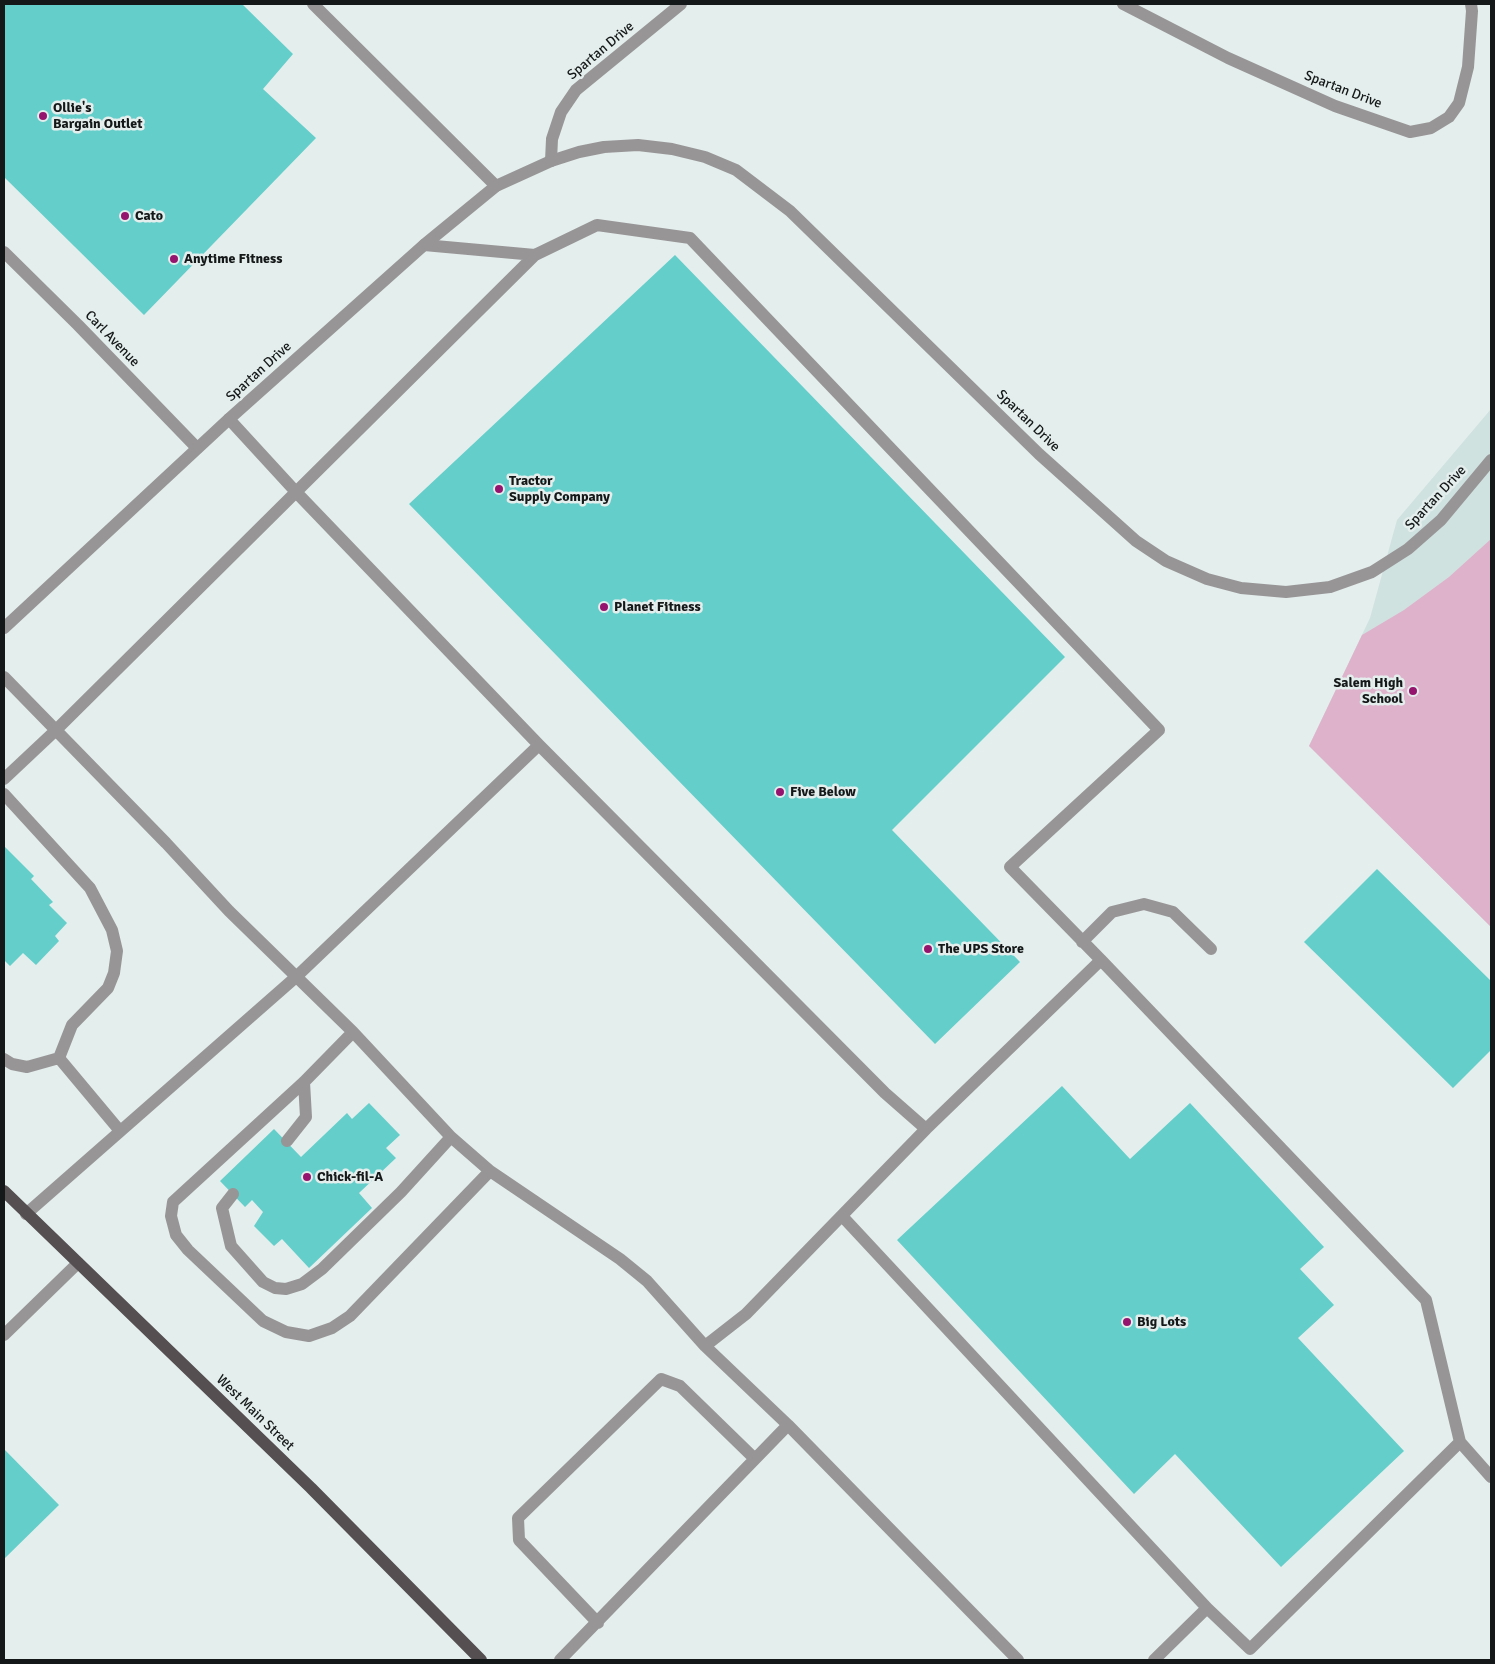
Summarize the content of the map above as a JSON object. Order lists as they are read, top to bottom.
{
  "streets": {
    "main road": ["West Main Street"],
    "street": ["Spartan Drive", "Carl Avenue"]
  },
  "crossings": [
    ["Spartan Drive", "Carl Avenue"]
  ],
  "places": [
    "Ollie's Bargain Outlet",
    "Cato",
    "Anytime Fitness",
    "Tractor Supply Company",
    "Planet Fitness",
    "Salem High School",
    "Five Below",
    "The UPS Store",
    "Chick-fil-A",
    "Big Lots"
  ]
}
